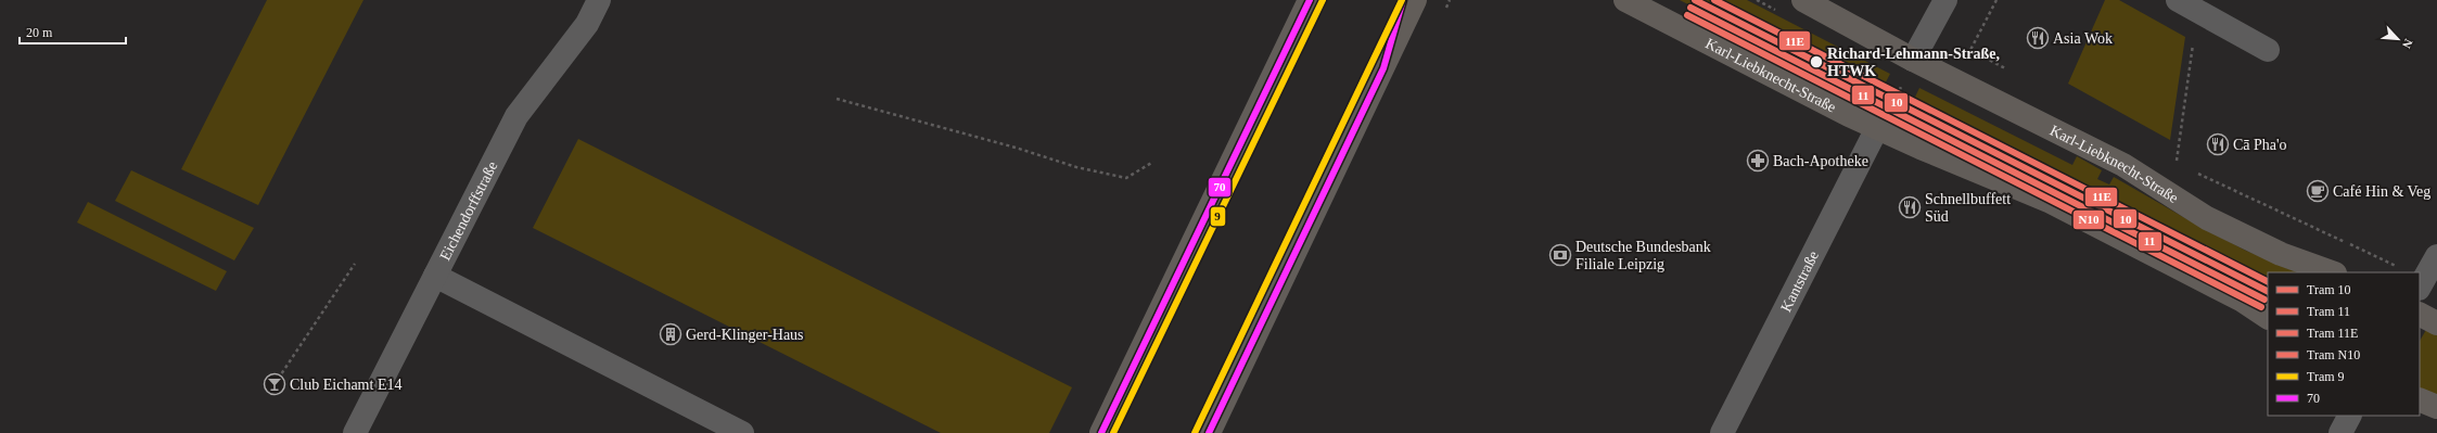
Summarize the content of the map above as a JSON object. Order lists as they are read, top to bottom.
{
  "streets": {
    "main road": ["Karl-Liebknecht-Straße"],
    "street": ["Eichendorffstraße", "Kantstraße"]
  },
  "crossings": [
    ["Karl-Liebknecht-Straße", "Kantstraße"]
  ],
  "places": {
    "restaurant": ["Asia Wok", "Cā Pha'o", "Schnellbuffett Süd"],
    "other": ["Richard-Lehmann-Straße, HTWK"],
    "pharmacy": ["Bach-Apotheke"],
    "cafe": ["Café Hin & Veg"],
    "bank": ["Deutsche Bundesbank Filiale Leipzig"],
    "building": ["Gerd-Klinger-Haus"],
    "bar": ["Club Eichamt E14"]
  },
  "lines": [
    "tram line 10",
    "tram line 11E",
    "tram line 9",
    "transit line 70",
    "tram line 11",
    "tram line N10"
  ],
  "legend": [
    "Tram 10",
    "Tram 11",
    "Tram 11E",
    "Tram N10",
    "Tram 9",
    "70"
  ],
  "scale_bar": "20 m",
  "north": "bottom right"
}
